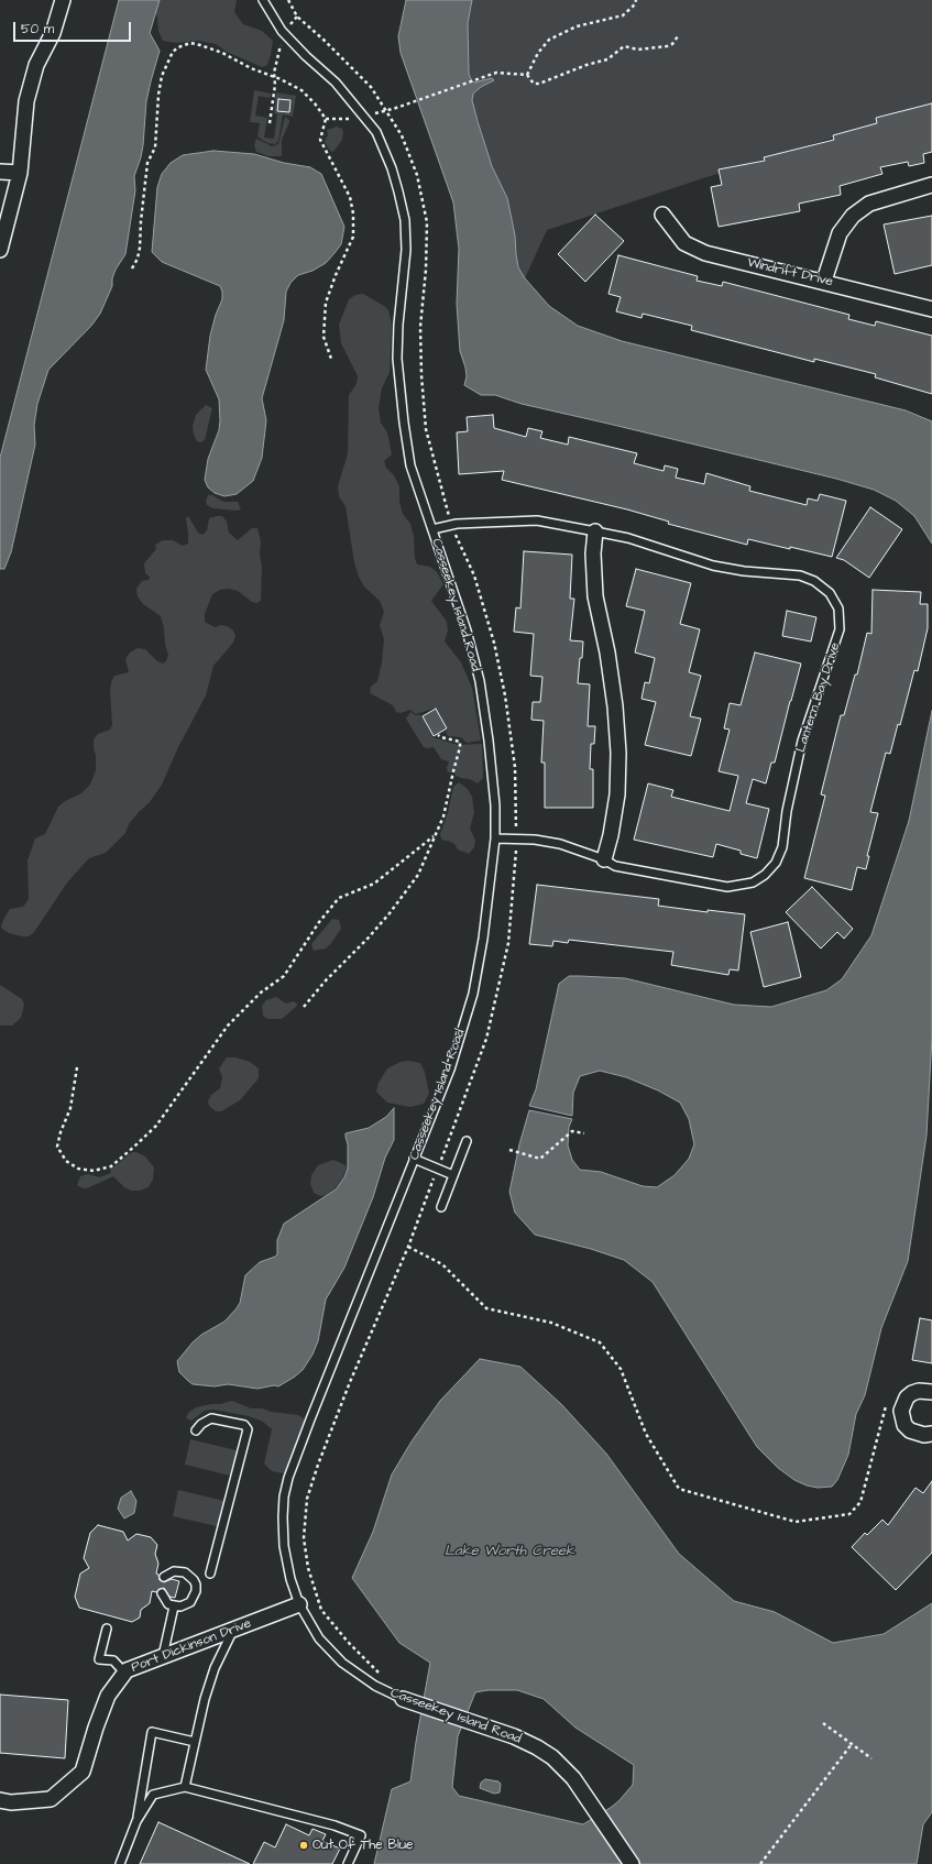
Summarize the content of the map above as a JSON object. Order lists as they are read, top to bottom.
{
  "streets": {
    "street": ["Windrift Drive", "Casseekey Island Road", "Port Dickinson Drive"],
    "lane": ["Lantern Bay Drive"]
  },
  "crossings": [
    ["Casseekey Island Road", "Lantern Bay Drive"],
    ["Casseekey Island Road", "Port Dickinson Drive"]
  ],
  "water": ["Lake Worth Creek"],
  "places": ["Out Of The Blue"],
  "scale_bar": "50 m"
}
